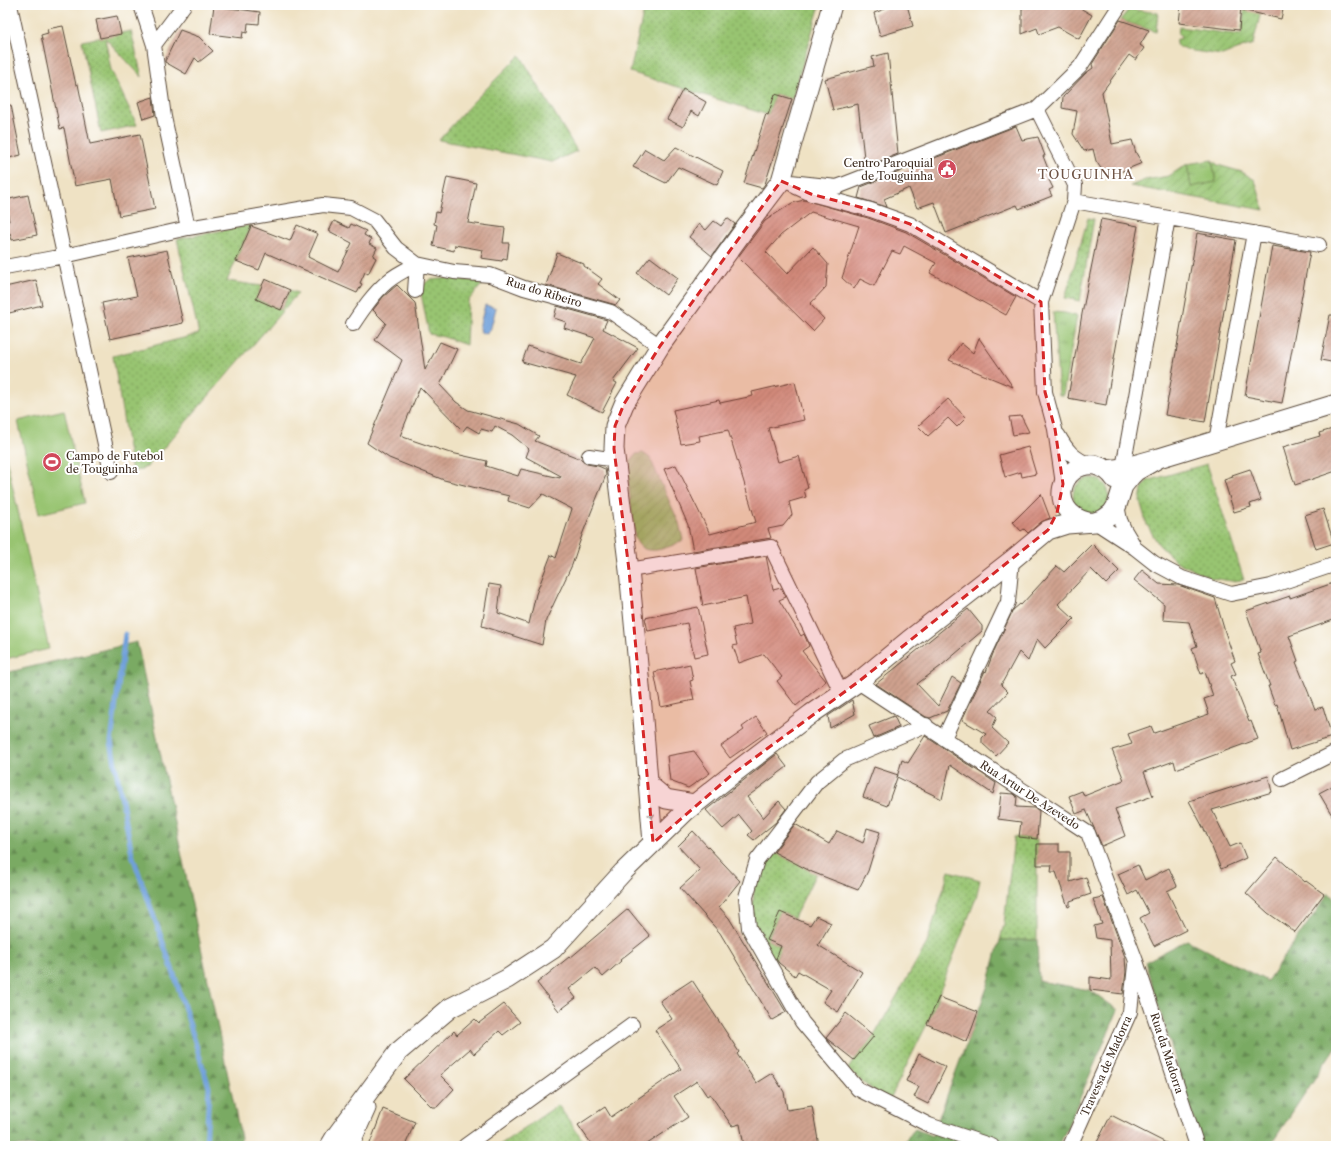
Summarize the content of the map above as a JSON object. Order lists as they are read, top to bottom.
{
  "streets": {
    "street": [
      "Rua do Ribeiro",
      "Rua Artur De Azevedo",
      "Rua da Madorra",
      "Travessa de Madorra"
    ]
  },
  "crossings": [
    ["Rua Artur De Azevedo", "Rua da Madorra"],
    ["Rua Artur De Azevedo", "Travessa de Madorra"],
    ["Rua da Madorra", "Travessa de Madorra"]
  ],
  "districts": ["TOUGUINHA"],
  "places": {
    "public building": ["Centro Paroquial de Touguinha"],
    "sports": ["Campo de Futebol de Touguinha"]
  }
}
